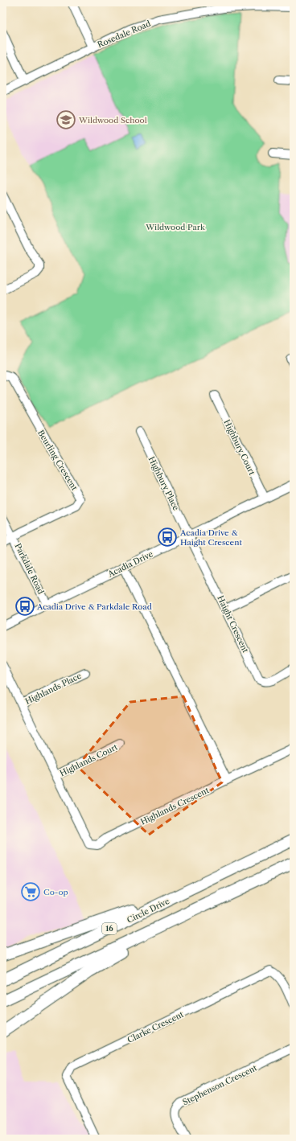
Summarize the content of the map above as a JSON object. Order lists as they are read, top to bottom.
{
  "streets": {
    "highway": ["Circle Drive", "16"],
    "street": [
      "Rosedale Road",
      "Highbury Court",
      "Beurling Crescent",
      "Highbury Place",
      "Acadia Drive",
      "Parkdale Road",
      "Haight Crescent",
      "Highlands Place",
      "Highlands Court",
      "Highlands Crescent",
      "Clarke Crescent",
      "Stephenson Crescent"
    ]
  },
  "crossings": [
    ["Highbury Court", "Acadia Drive"],
    ["Beurling Crescent", "Parkdale Road"],
    ["Highbury Place", "Acadia Drive"],
    ["Highbury Place", "Haight Crescent"],
    ["Acadia Drive", "Parkdale Road"],
    ["Acadia Drive", "Haight Crescent"],
    ["Highlands Place", "Highlands Crescent"],
    ["Highlands Court", "Highlands Crescent"]
  ],
  "parks": ["Wildwood Park"],
  "places": {
    "school or university": ["Wildwood School"],
    "bus stop": ["Acadia Drive & Haight Crescent", "Acadia Drive & Parkdale Road"],
    "supermarket": ["Co-op"]
  }
}
